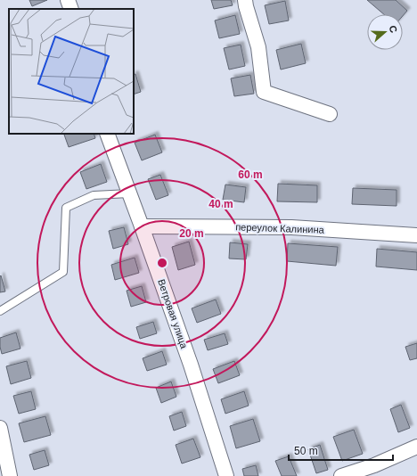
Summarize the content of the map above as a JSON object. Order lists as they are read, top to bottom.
{
  "streets": {
    "street": ["переулок Калинина", "Ветровая улица"]
  },
  "crossings": [
    ["переулок Калинина", "Ветровая улица"]
  ],
  "scale_bar": "50 m",
  "north": "right",
  "rings": ["60 m", "40 m", "20 m"]
}
